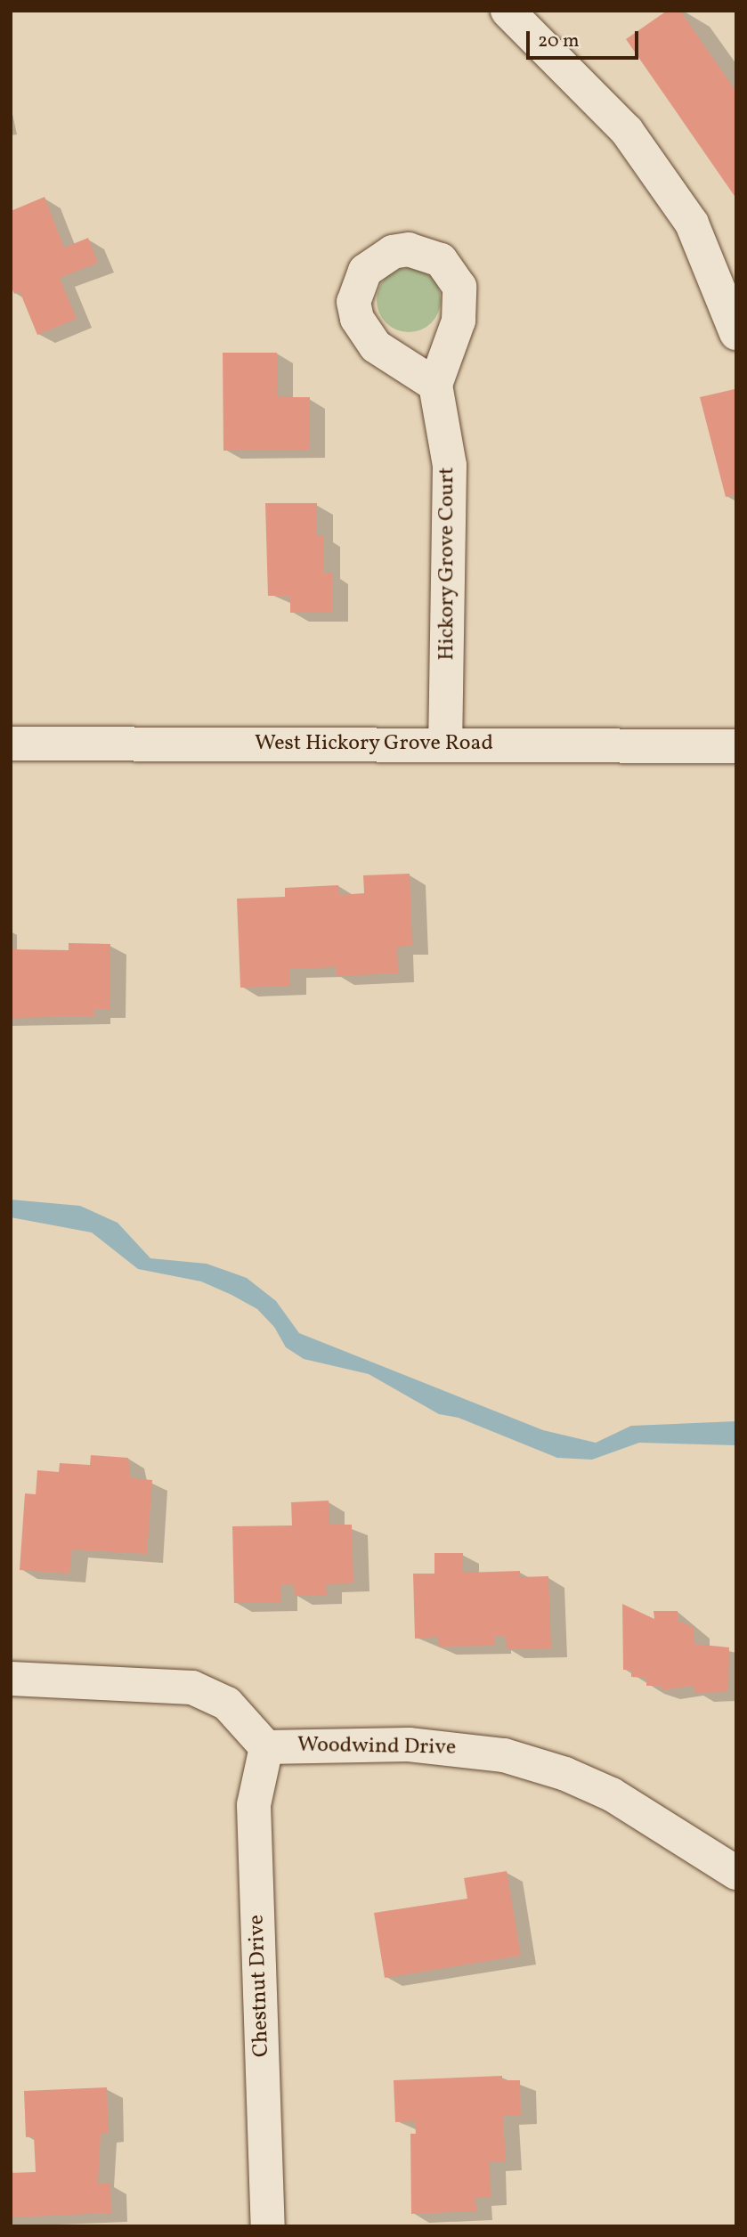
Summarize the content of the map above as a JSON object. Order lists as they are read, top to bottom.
{
  "streets": {
    "street": [
      "Hickory Grove Court",
      "West Hickory Grove Road",
      "Woodwind Drive",
      "Chestnut Drive"
    ]
  },
  "crossings": [
    ["Hickory Grove Court", "West Hickory Grove Road"],
    ["Woodwind Drive", "Chestnut Drive"]
  ],
  "scale_bar": "20 m"
}
